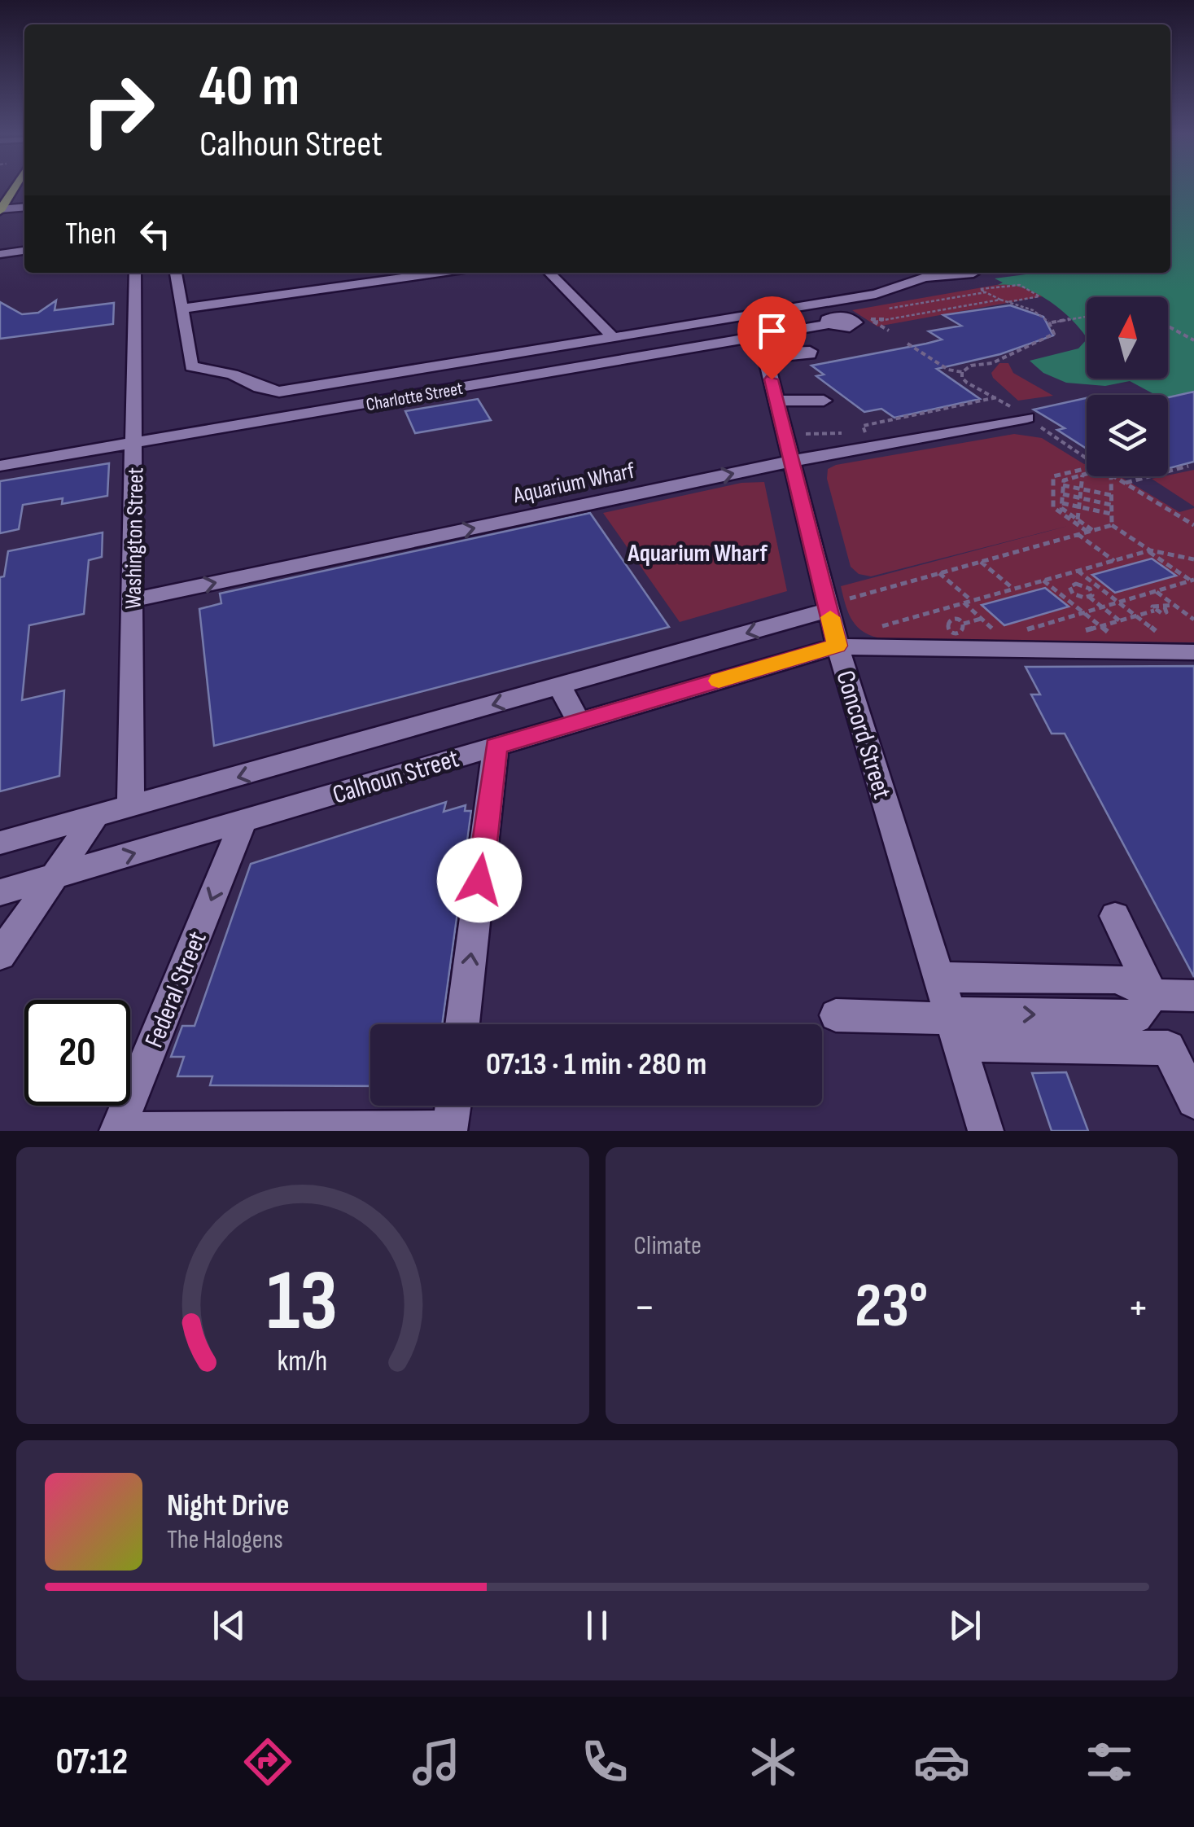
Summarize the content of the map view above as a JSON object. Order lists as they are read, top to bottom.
{
  "streets": {
    "street": [
      "Charlotte Street",
      "Aquarium Wharf",
      "Washington Street",
      "Concord Street",
      "Calhoun Street",
      "Federal Street"
    ]
  },
  "crossings": [
    ["Charlotte Street", "Washington Street"],
    ["Charlotte Street", "Concord Street"],
    ["Aquarium Wharf", "Washington Street"],
    ["Aquarium Wharf", "Concord Street"],
    ["Washington Street", "Calhoun Street"],
    ["Concord Street", "Calhoun Street"],
    ["Calhoun Street", "Federal Street"]
  ],
  "one_way": ["Aquarium Wharf"],
  "districts": ["Aquarium Wharf"],
  "north": "top",
  "page": {
    "turn": ["40 m", "Calhoun Street"],
    "then": "Then",
    "limit": "20",
    "trip": "07:13 · 1 min · 280 m",
    "tile": "Climate",
    "heat": ["−", "23°", "+"],
    "song": ["Night Drive", "The Halogens"],
    "tabs": "07:12",
    "gauge": ["13", "km/h"]
  }
}
